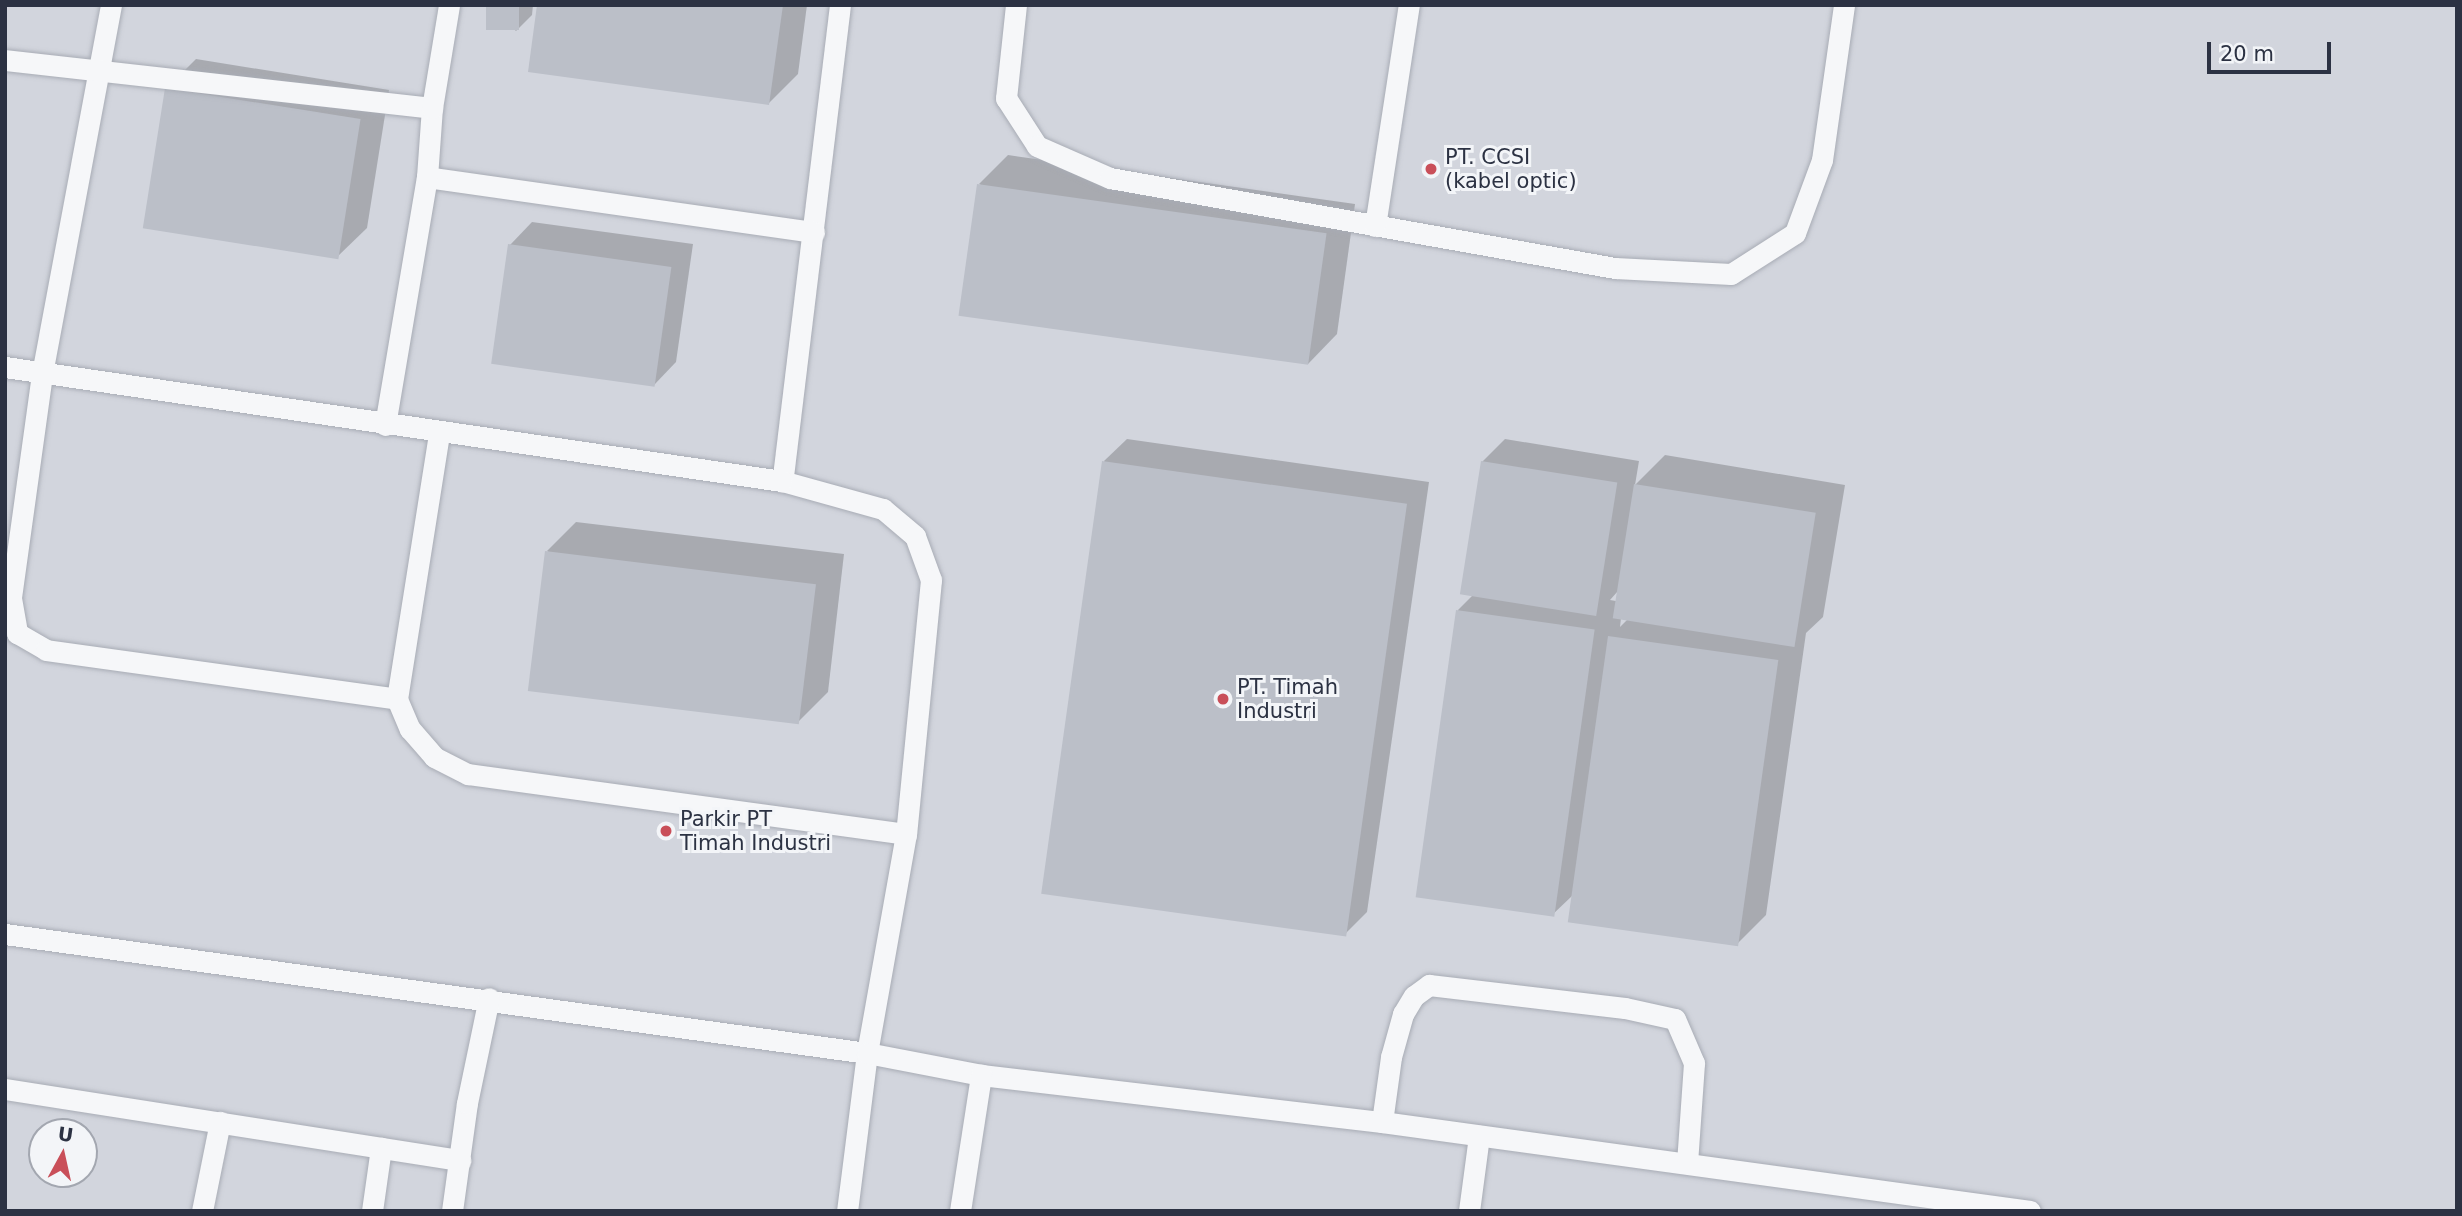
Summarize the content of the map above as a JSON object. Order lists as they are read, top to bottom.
{
  "places": ["PT. CCSI (kabel optic)", "PT. Timah Industri", "Parkir PT Timah Industri"],
  "scale_bar": "20 m",
  "north": "top"
}
